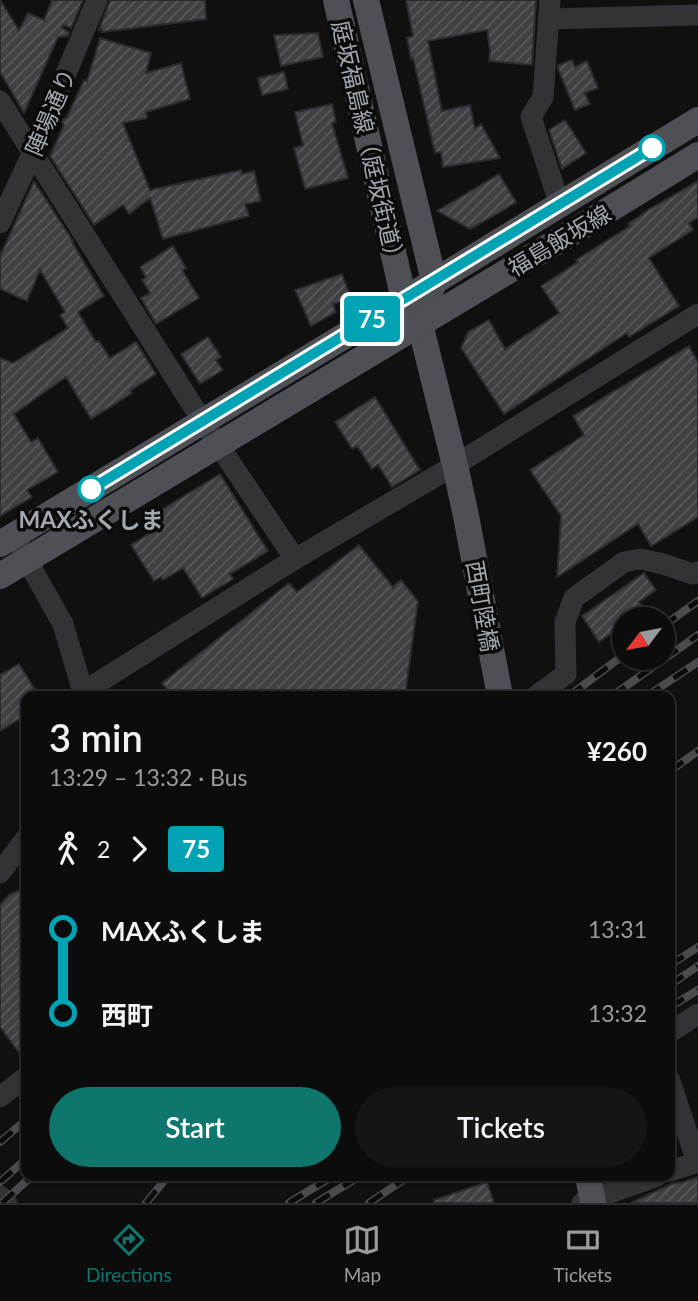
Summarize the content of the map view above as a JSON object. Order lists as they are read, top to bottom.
{
  "streets": {
    "main road": ["庭坂福島線（庭坂街道）", "福島飯坂線", "西町陸橋"],
    "street": ["陣場通り"]
  },
  "crossings": [
    ["庭坂福島線（庭坂街道）", "福島飯坂線"],
    ["庭坂福島線（庭坂街道）", "西町陸橋"]
  ],
  "places": ["MAXふくしま"],
  "lines": ["bus line 75"],
  "north": "bottom left",
  "page": {
    "on_map": "75",
    "heading": ["3 min", "13:29 – 13:32 · Bus", "¥260"],
    "legs": ["2", "75"],
    "list": [
      {
        "name": "MAXふくしま",
        "value": "13:31"
      },
      {
        "name": "西町",
        "value": "13:32"
      }
    ],
    "buttons": ["Start", "Tickets"],
    "tabs": ["Directions", "Map", "Tickets"]
  }
}
